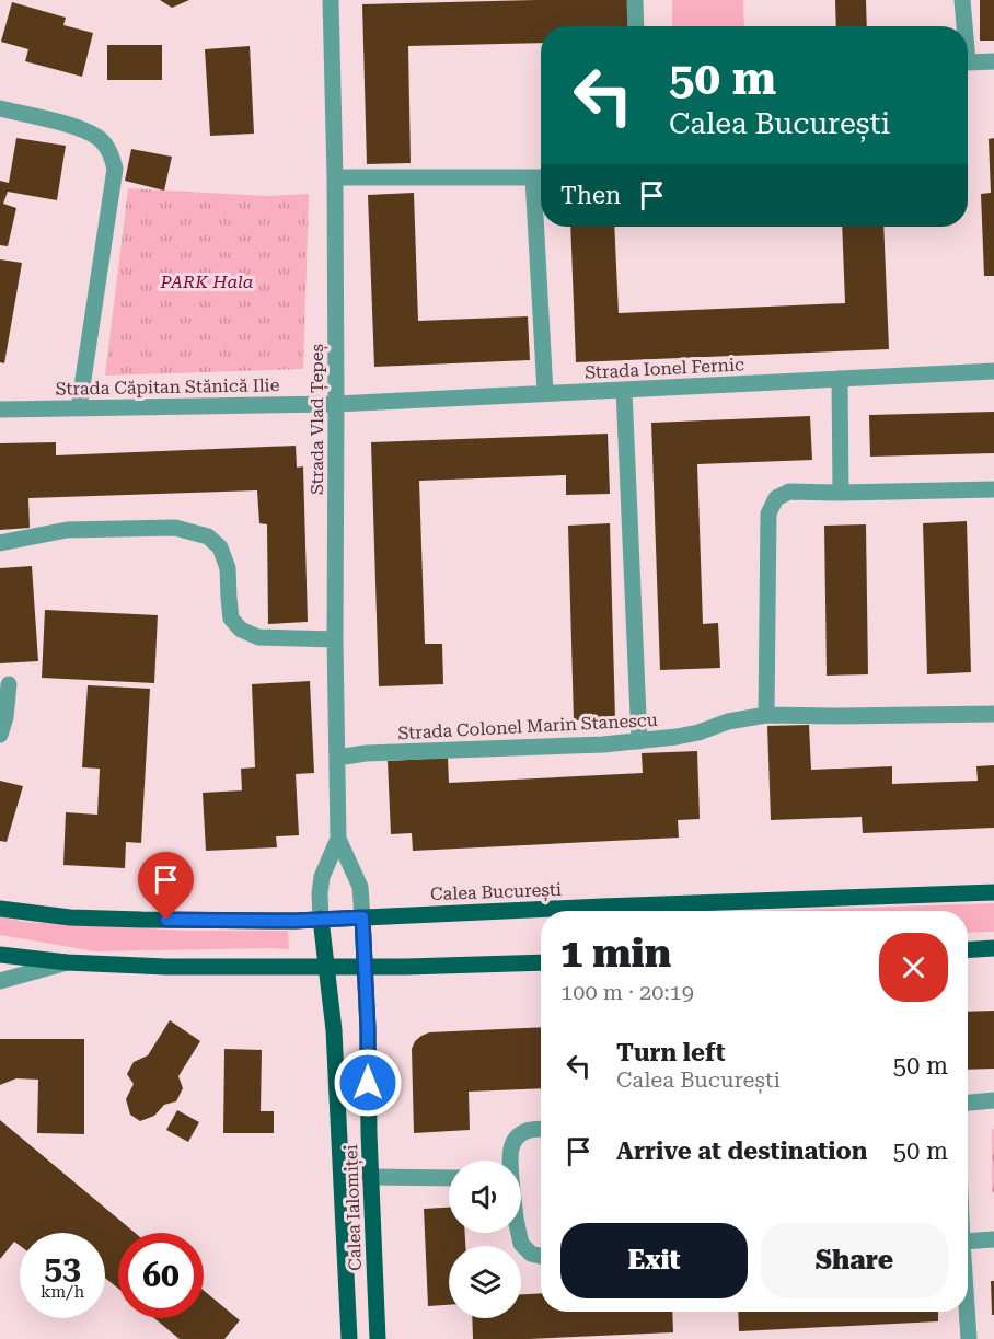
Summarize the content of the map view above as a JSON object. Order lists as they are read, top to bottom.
{
  "streets": {
    "main road": ["Calea București", "Calea Ialomiței"],
    "street": [
      "Strada Ionel Fernic",
      "Strada Căpitan Stănică Ilie",
      "Strada Vlad Țepeș",
      "Strada Colonel Marin Stanescu"
    ]
  },
  "crossings": [
    ["Strada Ionel Fernic", "Strada Căpitan Stănică Ilie"],
    ["Strada Ionel Fernic", "Strada Vlad Țepeș"],
    ["Strada Căpitan Stănică Ilie", "Strada Vlad Țepeș"],
    ["Strada Vlad Țepeș", "Strada Colonel Marin Stanescu"],
    ["Strada Vlad Țepeș", "Calea București"],
    ["Strada Vlad Țepeș", "Calea Ialomiței"],
    ["Calea București", "Calea Ialomiței"]
  ],
  "parks": ["PARK Hala"],
  "page": {
    "turn": ["50 m", "Calea București"],
    "then": "Then",
    "heading": ["1 min", "100 m · 20:19"],
    "list": [
      {
        "name": "Turn left",
        "note": "Calea București",
        "value": "50 m"
      },
      {
        "name": "Arrive at destination",
        "value": "50 m"
      }
    ],
    "buttons": ["Exit", "Share"],
    "speed": "53 km/h",
    "limit": "60"
  }
}
